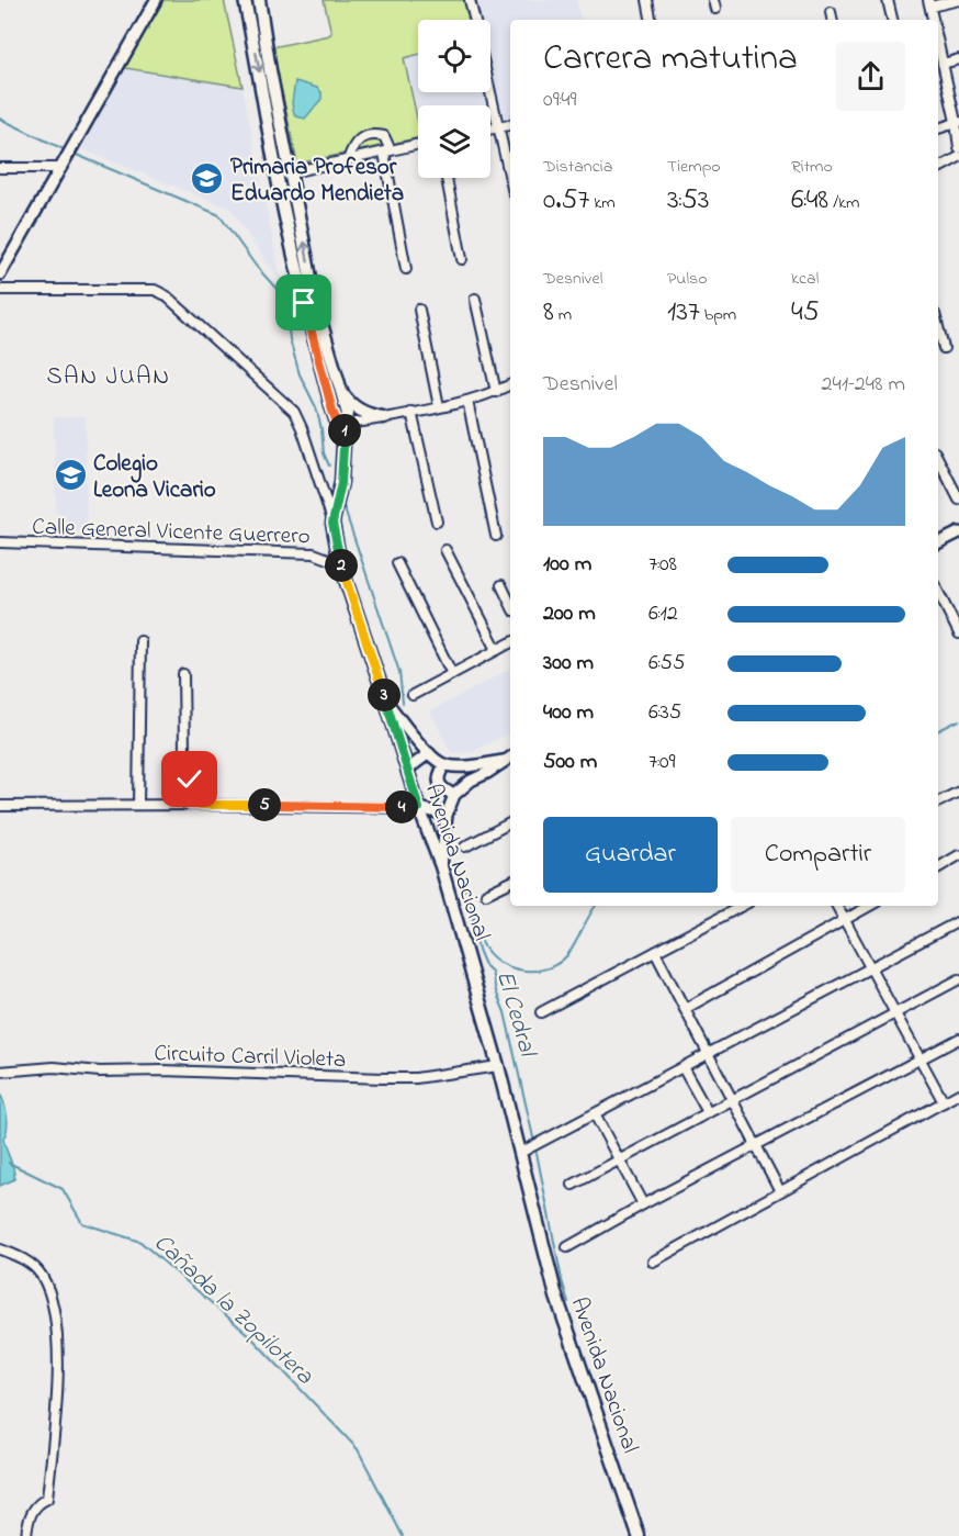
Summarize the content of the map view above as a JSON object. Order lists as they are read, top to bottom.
{
  "streets": {
    "main road": ["Avenida Nacional"],
    "street": ["Calle General Vicente Guerrero", "Circuito Carril Violeta"]
  },
  "crossings": [
    ["Calle General Vicente Guerrero", "Avenida Nacional"],
    ["Avenida Nacional", "Circuito Carril Violeta"]
  ],
  "districts": ["SAN JUAN"],
  "water": ["El Cedral", "Cañada la Zopilotera"],
  "places": {
    "school or university": ["Primaria Profesor Eduardo Mendieta", "Colegio Leona Vicario"]
  },
  "page": {
    "heading": ["Carrera matutina", "09:49"],
    "stats": [
      ["Distancia", "0.57 km"],
      ["Tiempo", "3:53"],
      ["Ritmo", "6:48 /km"],
      ["Desnivel", "8 m"],
      ["Pulso", "137 bpm"],
      ["kcal", "45"]
    ],
    "chart": ["Desnivel", "241–248 m"],
    "pins": [
      "1",
      "2",
      "3",
      "5",
      "4"
    ],
    "list": [
      {
        "name": "100 m",
        "note": "7:08"
      },
      {
        "name": "200 m",
        "note": "6:12"
      },
      {
        "name": "300 m",
        "note": "6:55"
      },
      {
        "name": "400 m",
        "note": "6:35"
      },
      {
        "name": "500 m",
        "note": "7:09"
      }
    ],
    "buttons": ["Guardar", "Compartir"]
  }
}
